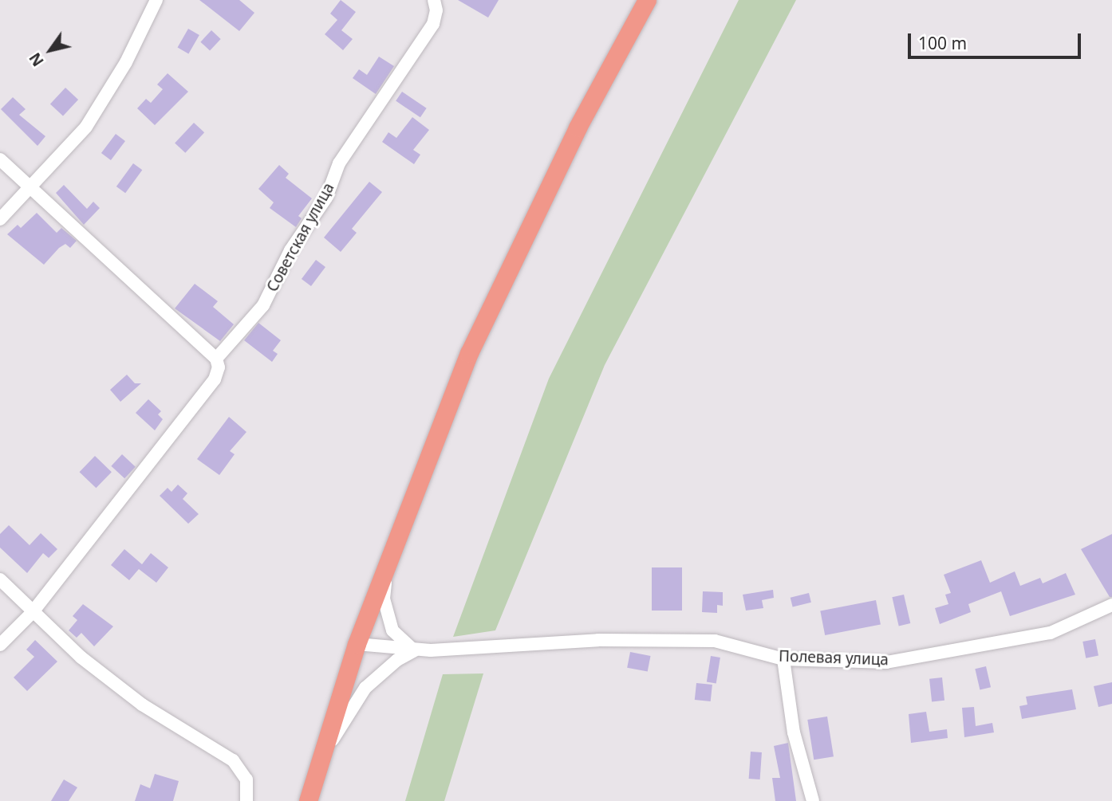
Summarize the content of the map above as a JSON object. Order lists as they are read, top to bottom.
{
  "streets": {
    "street": ["Советская улица", "Полевая улица"]
  },
  "scale_bar": "100 m",
  "north": "bottom left"
}
